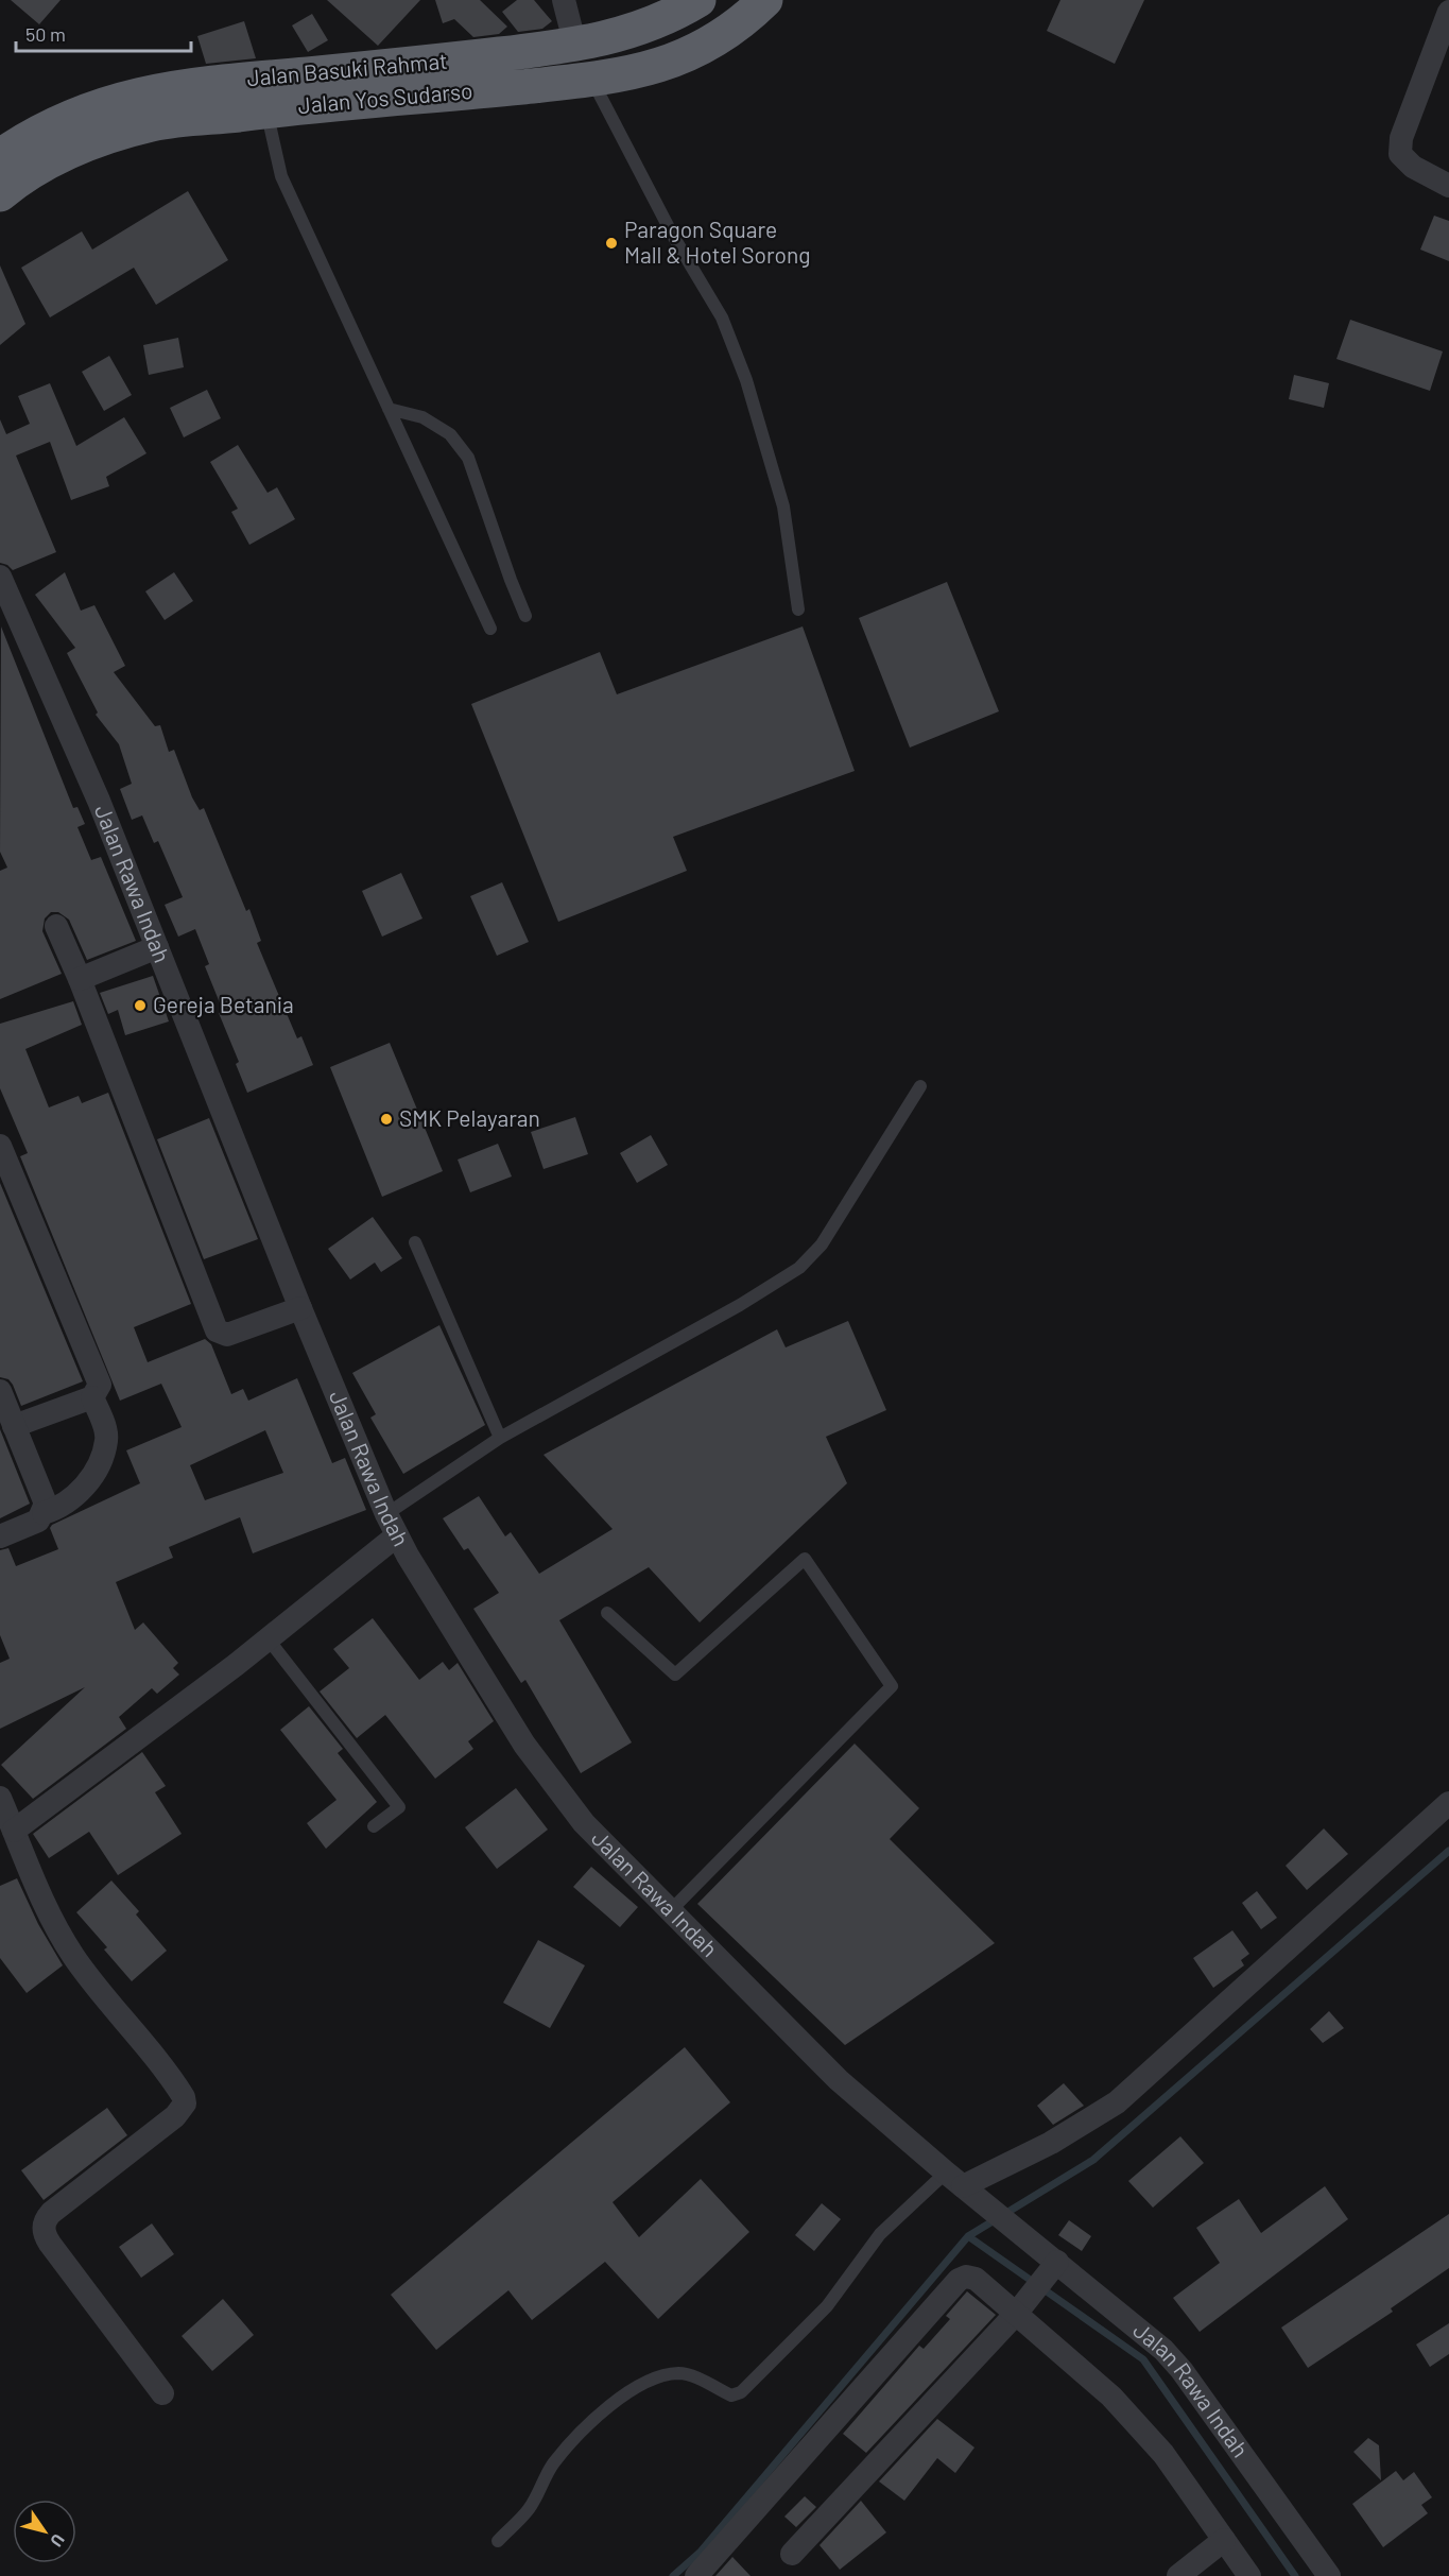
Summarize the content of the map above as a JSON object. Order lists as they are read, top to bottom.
{
  "streets": {
    "highway": ["Jalan Basuki Rahmat", "Jalan Yos Sudarso"],
    "street": ["Jalan Rawa Indah"]
  },
  "places": ["Paragon Square Mall & Hotel Sorong", "Gereja Betania", "SMK Pelayaran"],
  "scale_bar": "50 m",
  "north": "bottom right"
}
